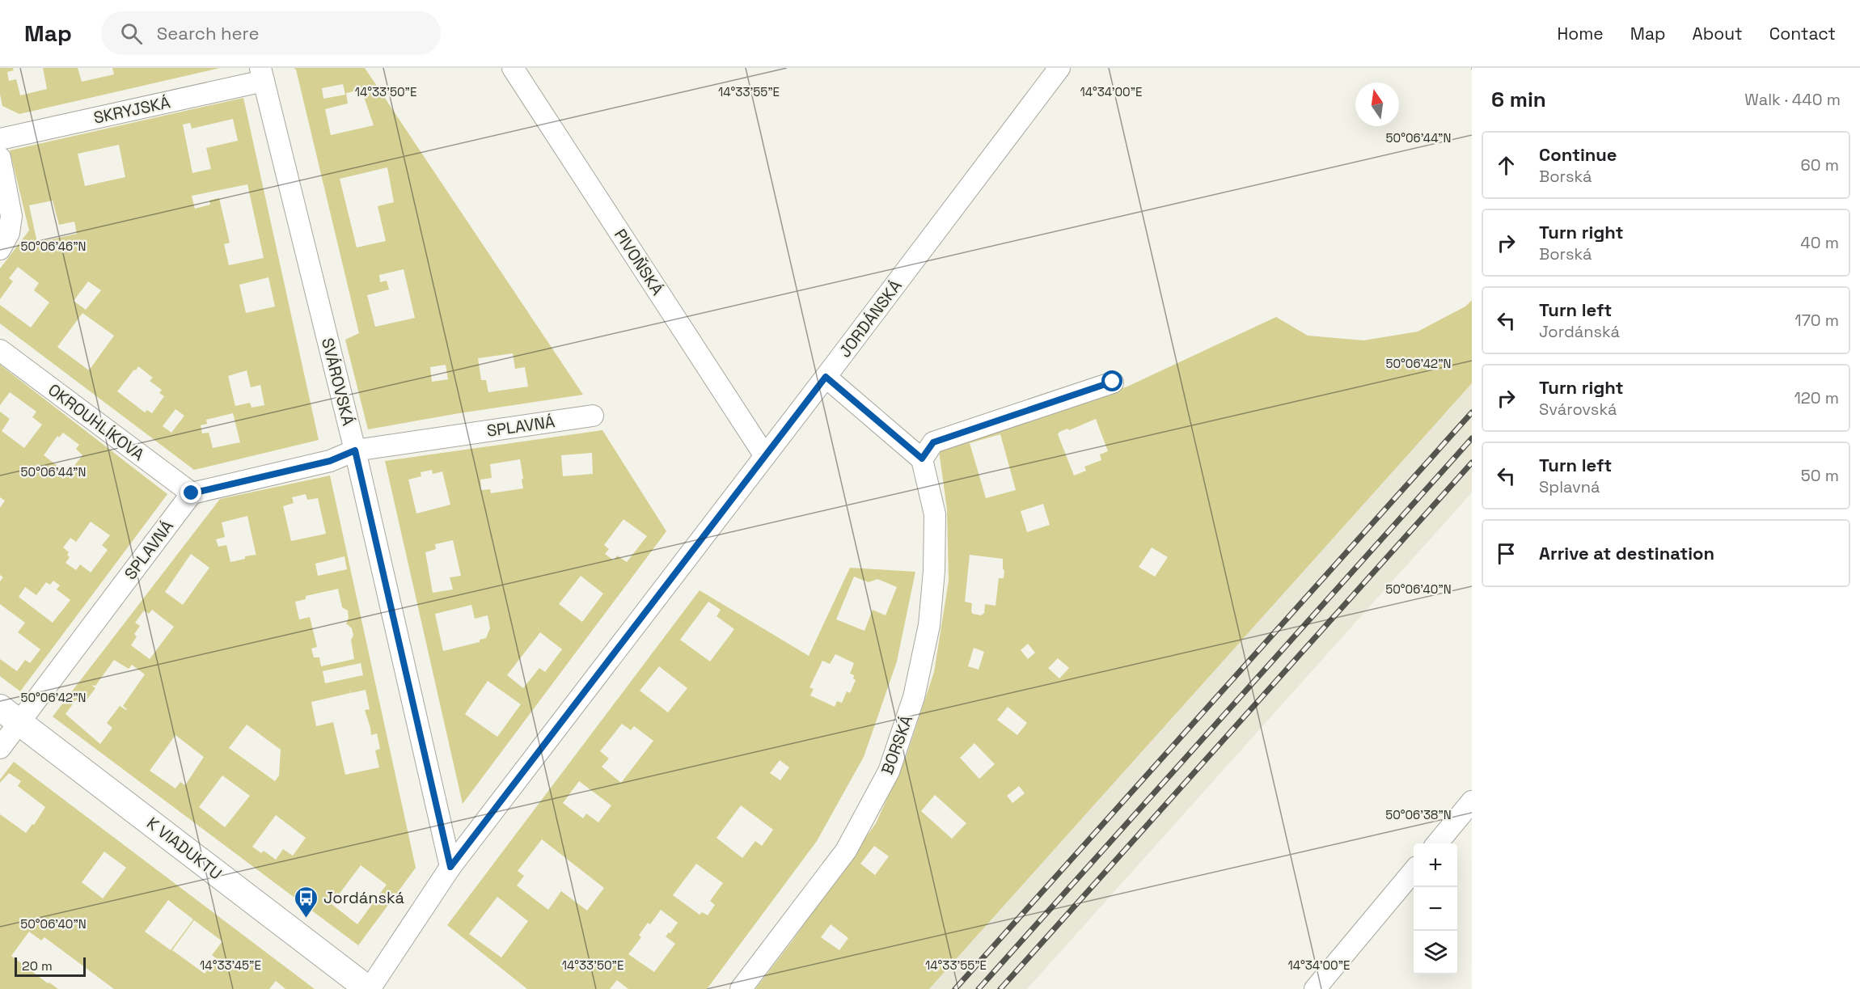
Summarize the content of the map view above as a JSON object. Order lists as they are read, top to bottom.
{
  "streets": {
    "street": [
      "SKRYJSKÁ",
      "PIVOŇSKÁ",
      "JORDÁNSKÁ",
      "SVÁROVSKÁ",
      "OKROUHLÍKOVA",
      "SPLAVNÁ",
      "BORSKÁ",
      "K VIADUKTU"
    ]
  },
  "crossings": [
    ["SKRYJSKÁ", "SVÁROVSKÁ"],
    ["PIVOŇSKÁ", "JORDÁNSKÁ"],
    ["JORDÁNSKÁ", "SVÁROVSKÁ"],
    ["JORDÁNSKÁ", "K VIADUKTU"],
    ["SVÁROVSKÁ", "SPLAVNÁ"],
    ["OKROUHLÍKOVA", "SPLAVNÁ"],
    ["SPLAVNÁ", "K VIADUKTU"]
  ],
  "places": {
    "bus stop": ["Jordánská"]
  },
  "scale_bar": "20 m",
  "north": "top",
  "page": {
    "header": "Map",
    "search": "Search here",
    "nav": [
      "Home",
      "Map",
      "About",
      "Contact"
    ],
    "heading": ["6 min", "Walk · 440 m"],
    "list": [
      ["Continue", "Borská", "60 m"],
      ["Turn right", "Borská", "40 m"],
      ["Turn left", "Jordánská", "170 m"],
      ["Turn right", "Svárovská", "120 m"],
      ["Turn left", "Splavná", "50 m"],
      "Arrive at destination"
    ],
    "map_buttons": ["+", "−"],
    "scale": "20 m"
  },
  "coordinates": [
    "14°33'50\"E",
    "14°33'55\"E",
    "14°34'00\"E",
    "50°06'44\"N",
    "50°06'46\"N",
    "50°06'42\"N",
    "50°06'40\"N",
    "50°06'38\"N",
    "14°33'45\"E"
  ]
}
